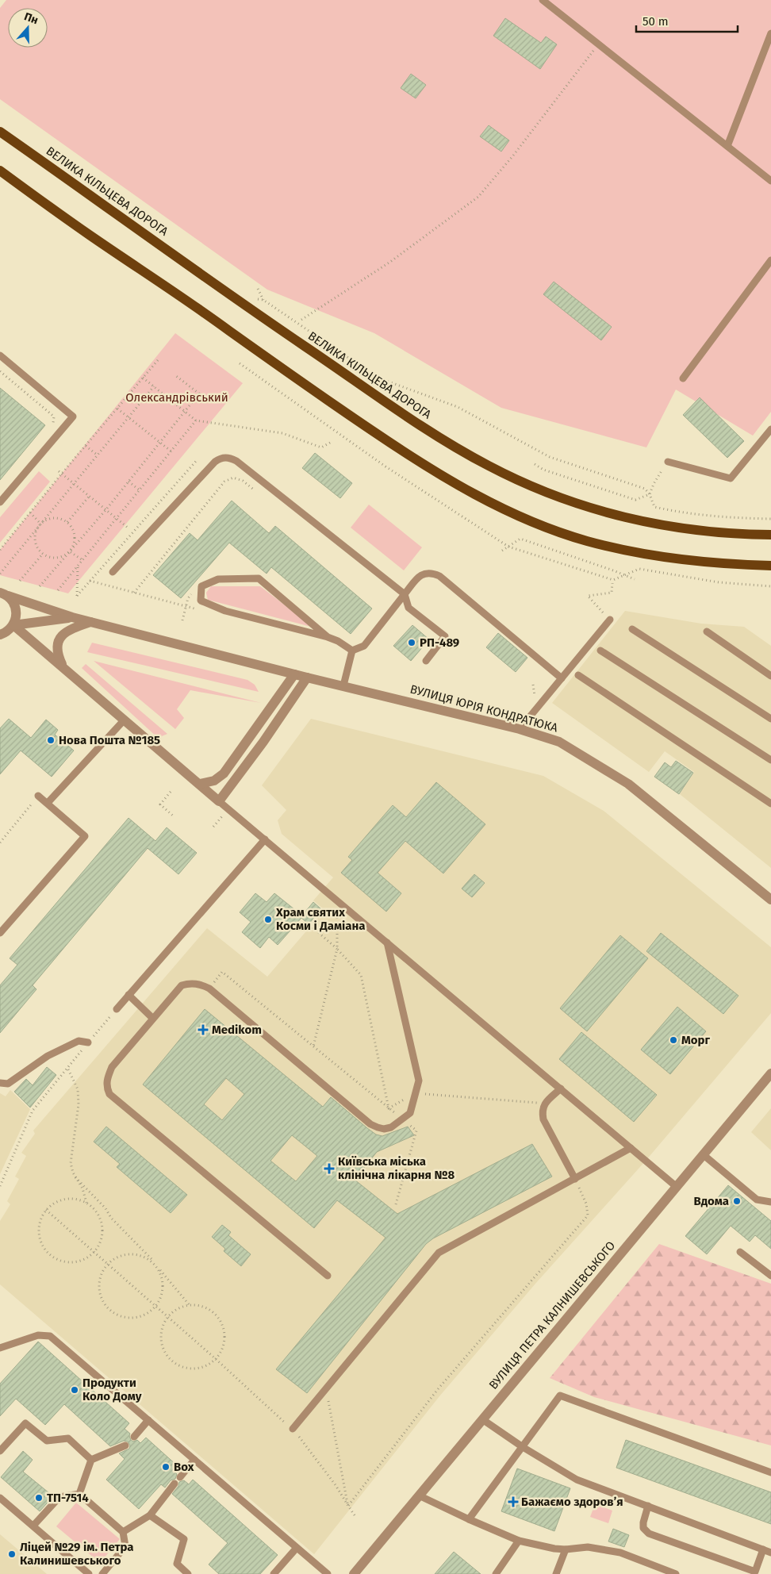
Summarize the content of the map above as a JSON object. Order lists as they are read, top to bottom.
{
  "streets": {
    "main road": ["ВЕЛИКА КІЛЬЦЕВА ДОРОГА"],
    "street": ["ВУЛИЦЯ ЮРІЯ КОНДРАТЮКА", "ВУЛИЦЯ ПЕТРА КАЛНИШЕВСЬКОГО"]
  },
  "parks": ["Олександрівський"],
  "places": {
    "other": [
      "РП-489",
      "Нова Пошта №185",
      "Храм святих Косми і Даміана",
      "Морг",
      "Вдома",
      "Продукти Коло Дому",
      "Box",
      "ТП-7514",
      "Ліцей №29 ім. Петра Калинишевського"
    ],
    "health": ["Medikom", "Київська міська клінічна лікарня №8", "Бажаємо здоровʼя"]
  },
  "scale_bar": "50 m",
  "north": "top"
}
